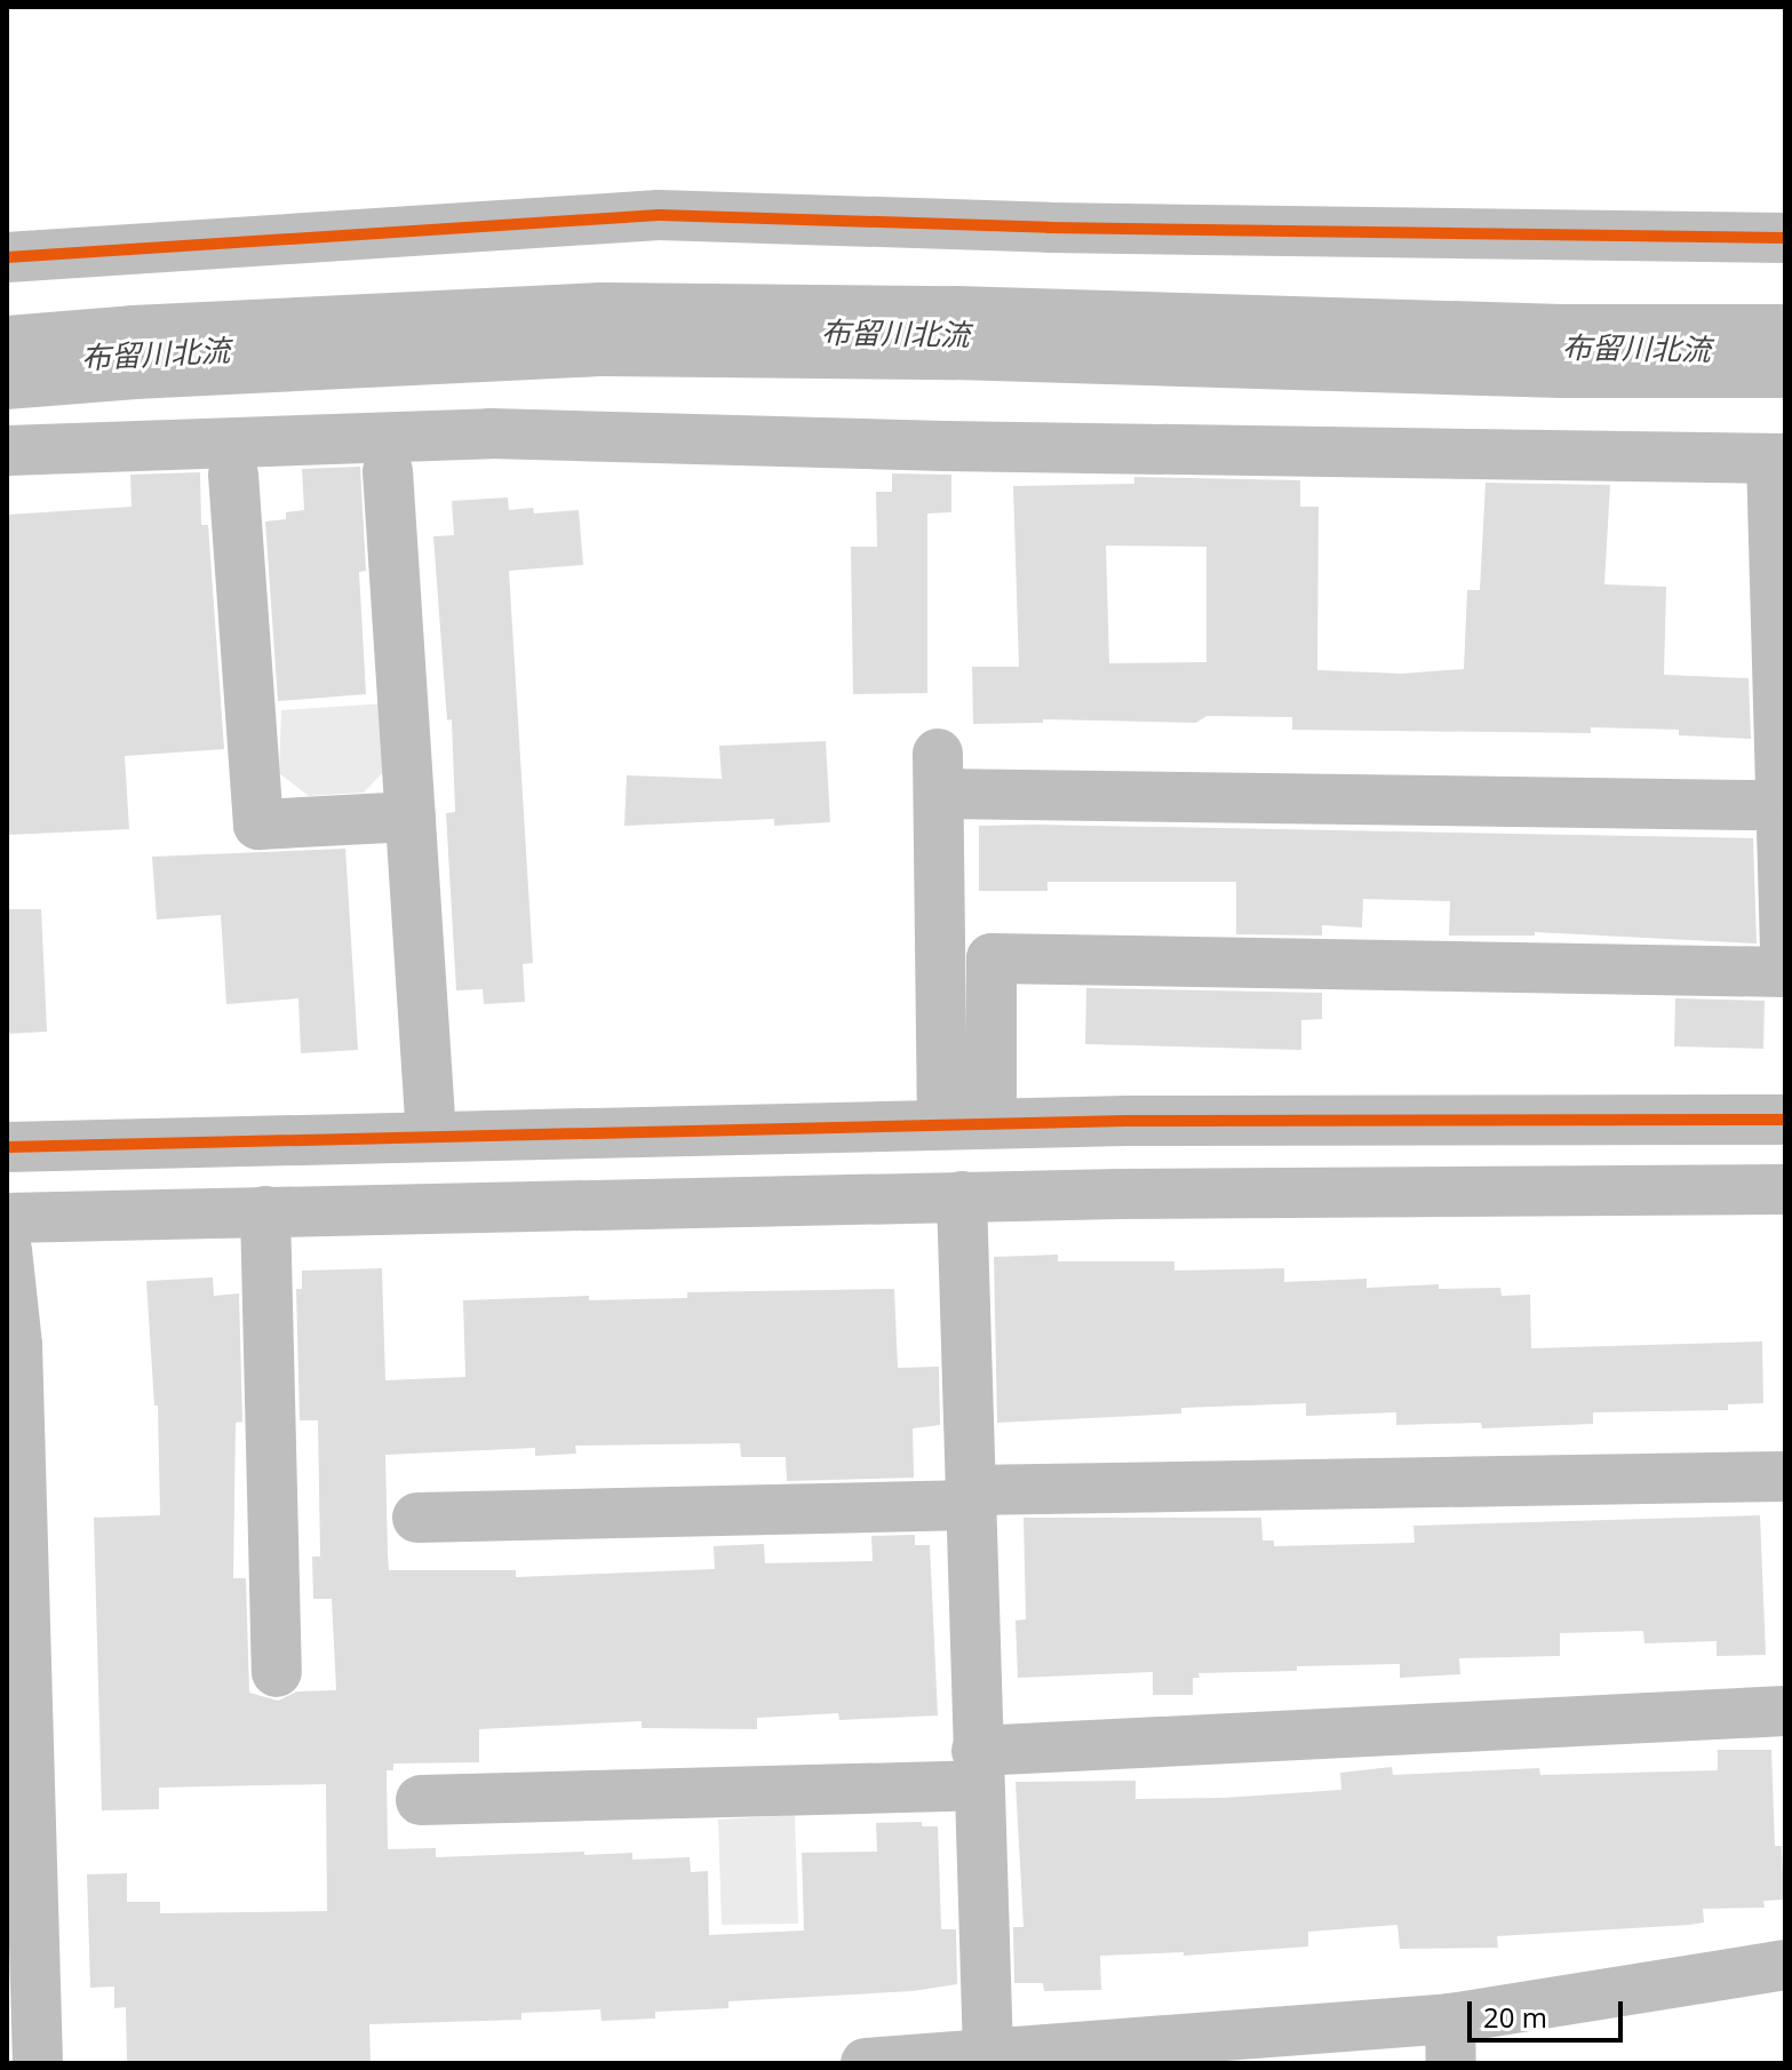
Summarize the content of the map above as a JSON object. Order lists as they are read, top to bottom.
{
  "water": ["布留川北流"],
  "scale_bar": "20 m"
}
